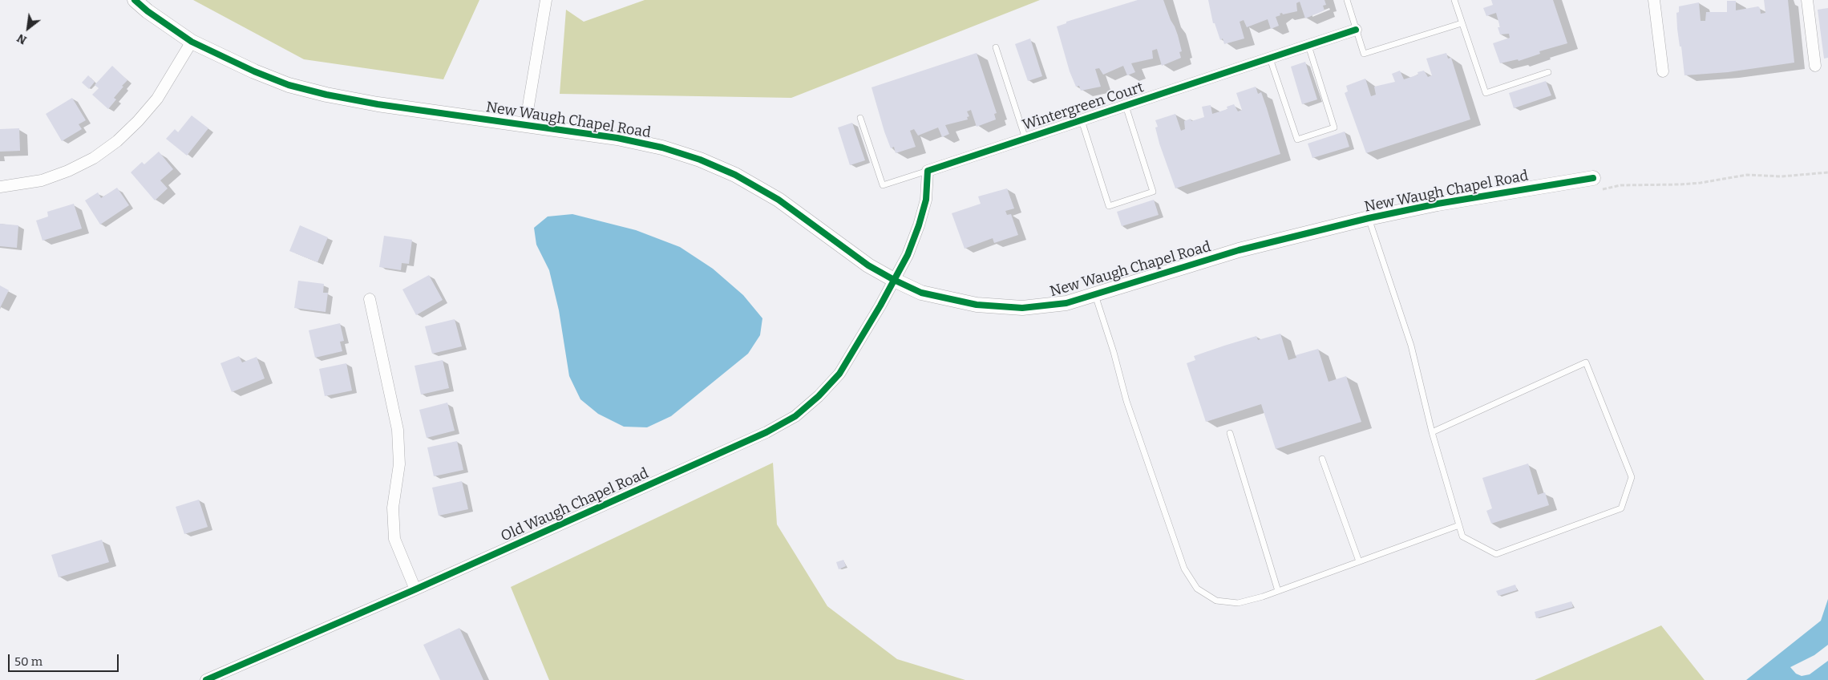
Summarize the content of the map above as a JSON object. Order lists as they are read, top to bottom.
{
  "streets": {
    "street": ["Wintergreen Court", "New Waugh Chapel Road", "Old Waugh Chapel Road"]
  },
  "crossings": [
    ["New Waugh Chapel Road", "Old Waugh Chapel Road"]
  ],
  "scale_bar": "50 m",
  "north": "bottom left"
}
